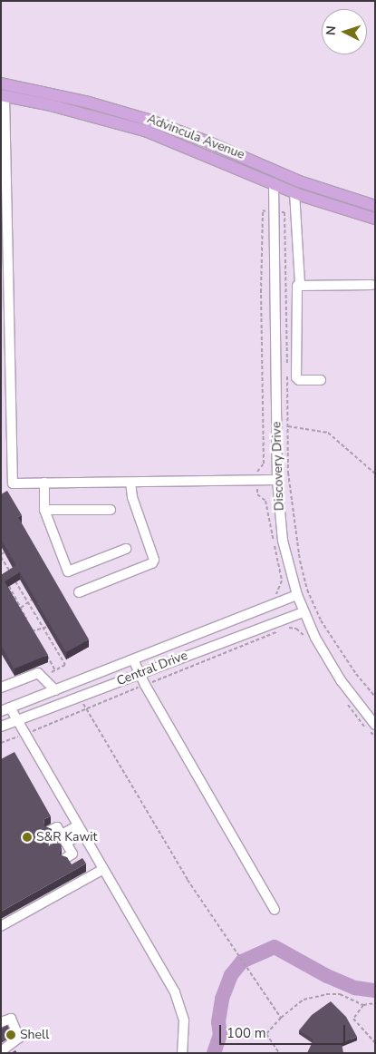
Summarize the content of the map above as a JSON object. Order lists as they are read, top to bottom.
{
  "streets": {
    "main road": ["Advincula Avenue"],
    "street": ["Discovery Drive", "Central Drive"]
  },
  "crossings": [
    ["Advincula Avenue", "Discovery Drive"],
    ["Discovery Drive", "Central Drive"]
  ],
  "places": ["S&R Kawit", "Shell"],
  "scale_bar": "100 m",
  "north": "left"
}
